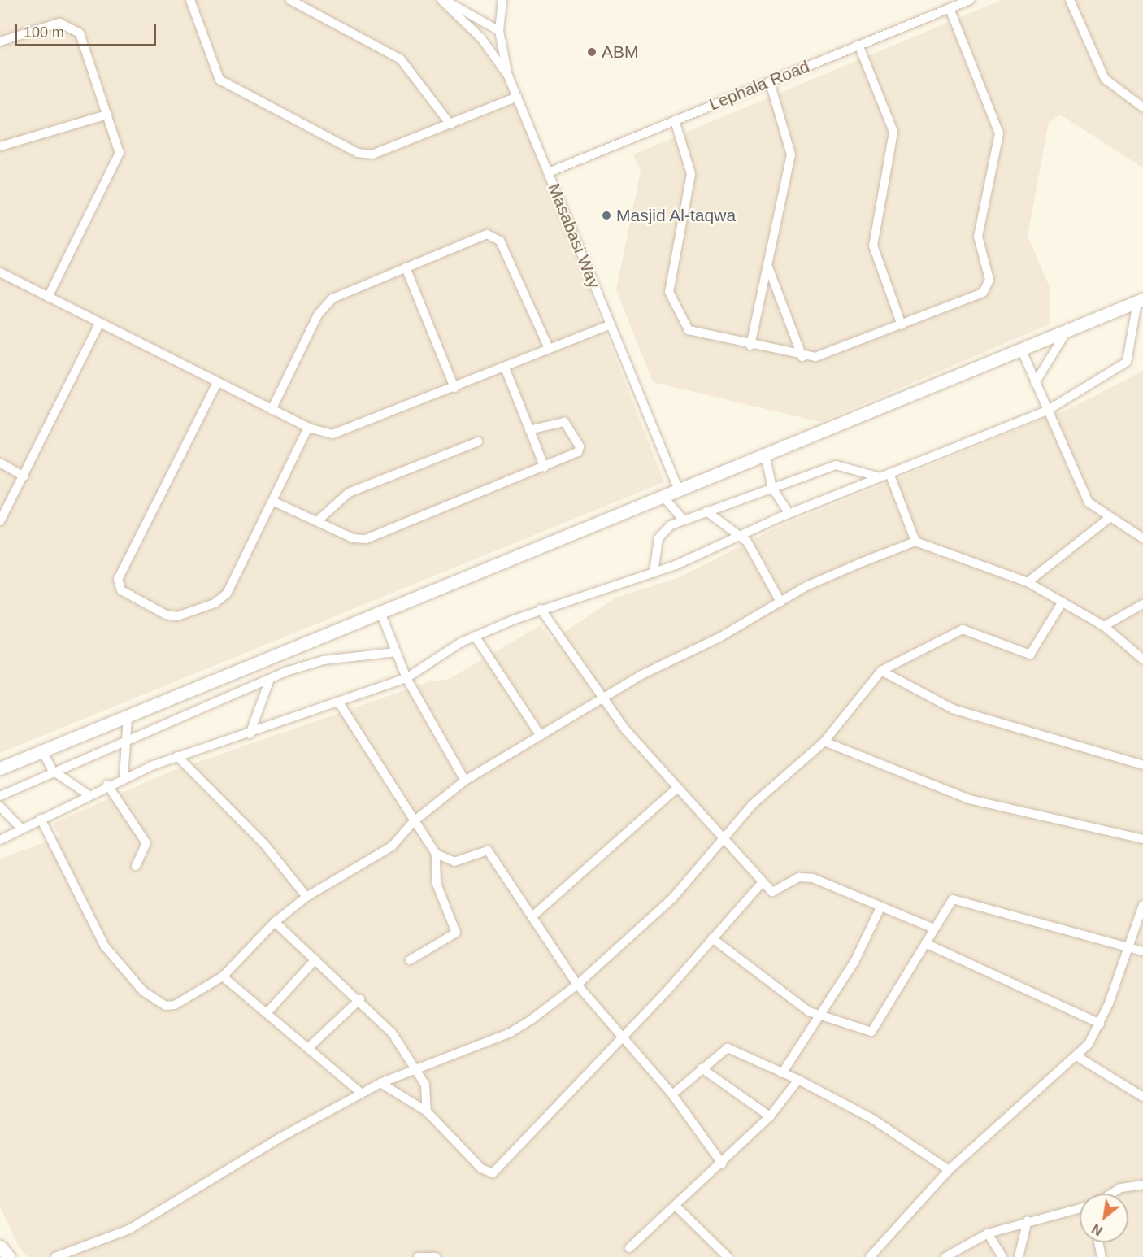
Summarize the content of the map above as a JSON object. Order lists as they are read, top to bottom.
{
  "streets": {
    "street": ["Lephala Road", "Masabasi Way"]
  },
  "crossings": [
    ["Lephala Road", "Masabasi Way"]
  ],
  "places": ["ABM", "Masjid Al-taqwa"],
  "scale_bar": "100 m",
  "north": "bottom left"
}
